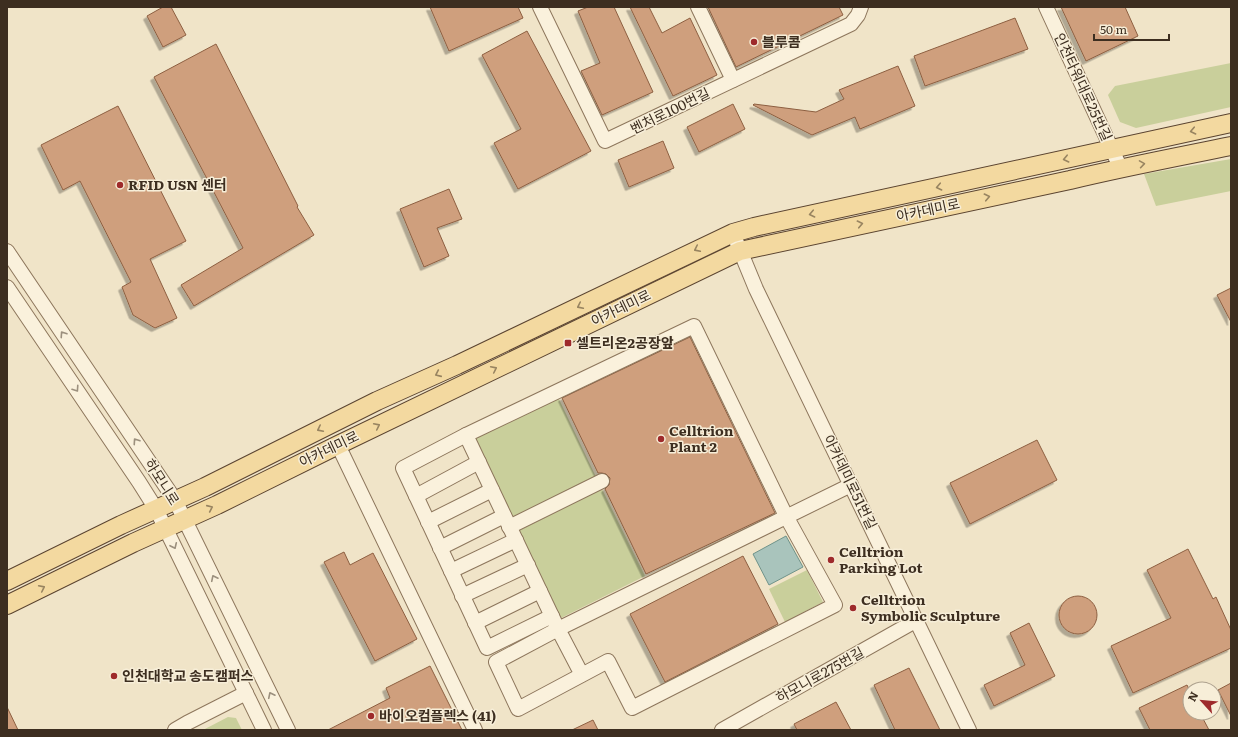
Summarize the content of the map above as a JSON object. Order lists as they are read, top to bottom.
{
  "streets": {
    "main road": ["아카데미로"],
    "street": [
      "인천타워대로25번길",
      "벤처로100번길",
      "하모니로",
      "아카데미로51번길",
      "하모니로275번길"
    ]
  },
  "crossings": [
    ["인천타워대로25번길", "아카데미로"],
    ["아카데미로", "하모니로"],
    ["아카데미로", "아카데미로51번길"],
    ["아카데미로51번길", "하모니로275번길"]
  ],
  "places": {
    "other": [
      "블루콤",
      "RFID USN 센터",
      "Celltrion Plant 2",
      "Celltrion Parking Lot",
      "Celltrion Symbolic Sculpture",
      "인천대학교 송도캠퍼스",
      "바이오컴플렉스 (41)"
    ],
    "transit": ["셀트리온2공장앞"]
  },
  "scale_bar": "50 m",
  "north": "top left"
}
